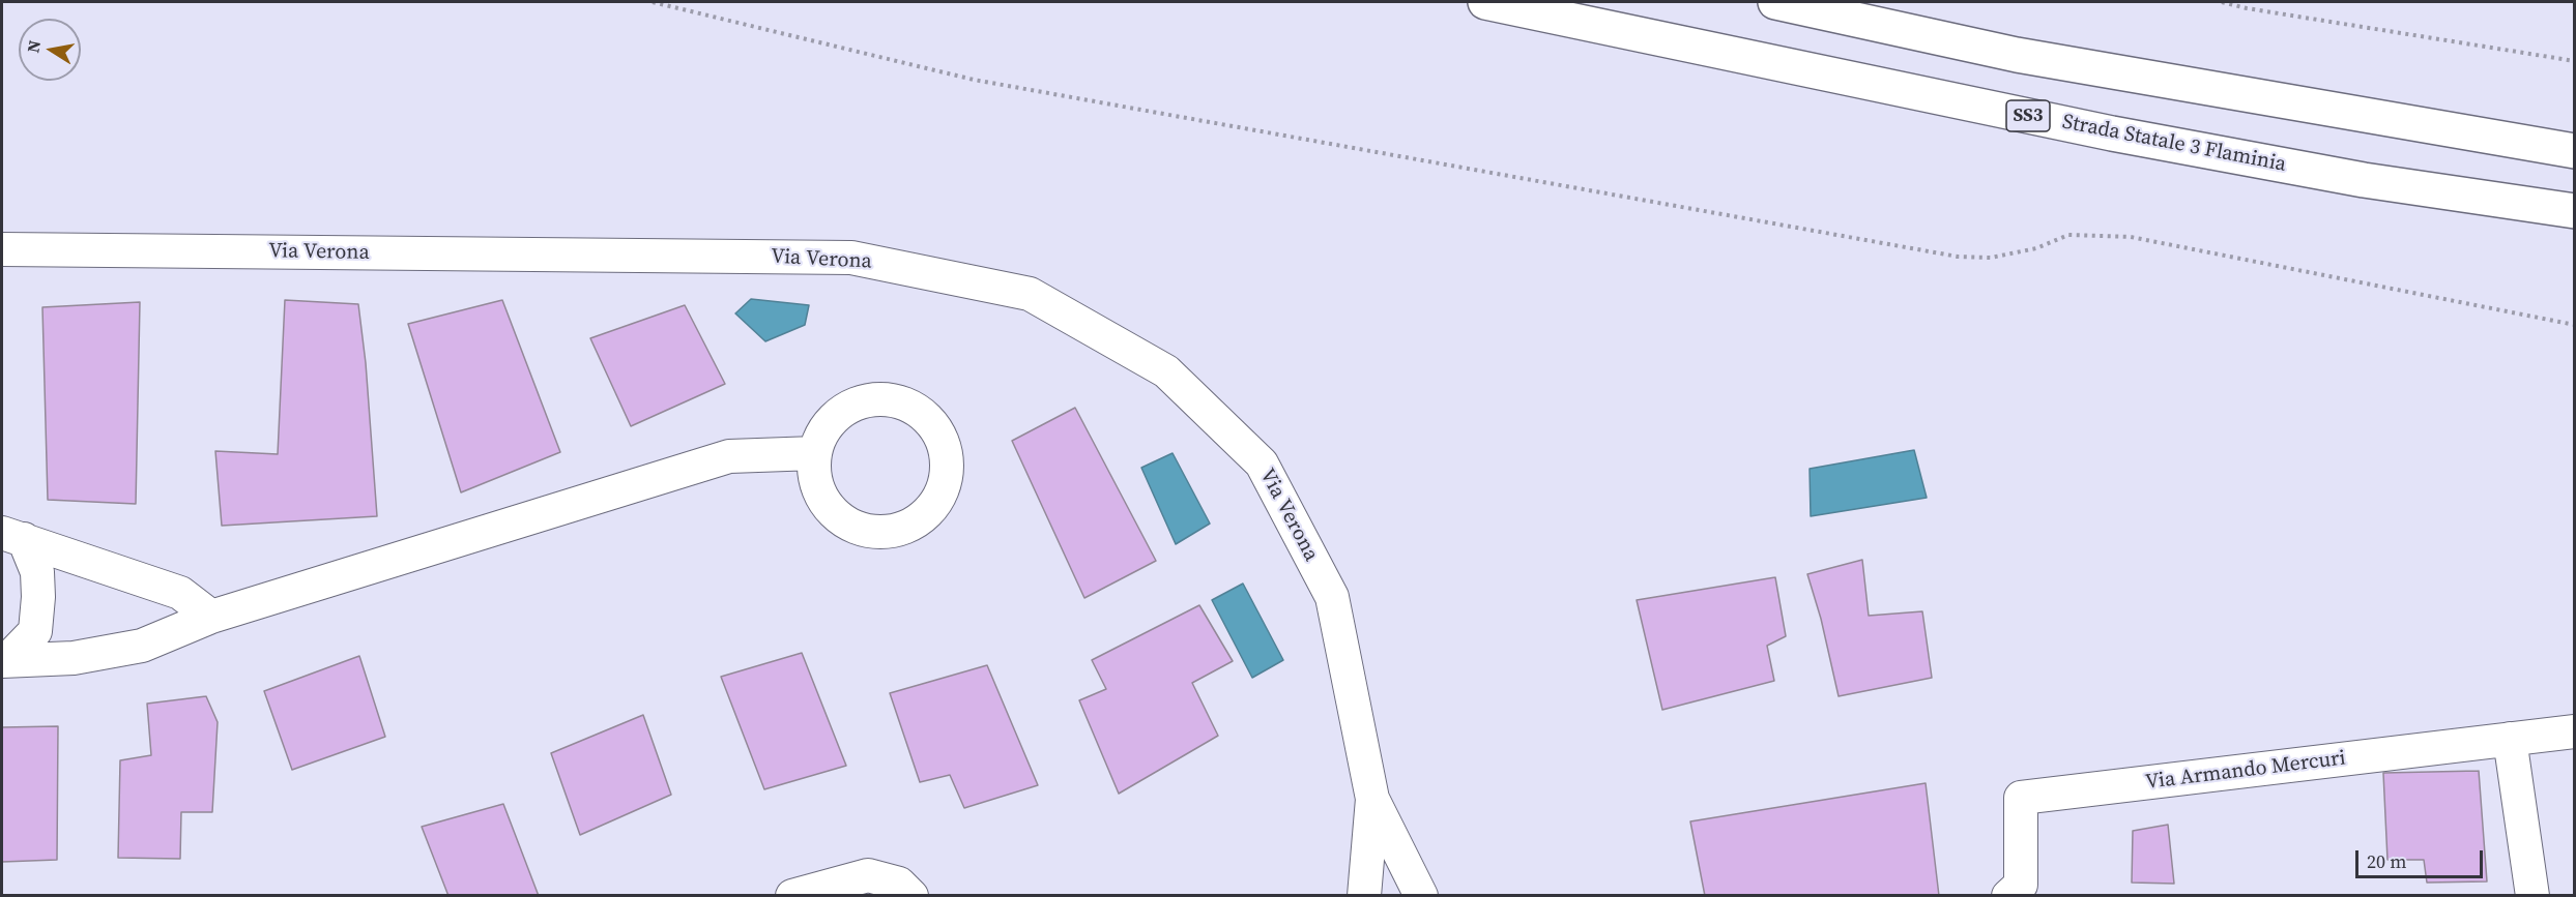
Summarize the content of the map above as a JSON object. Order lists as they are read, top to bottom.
{
  "streets": {
    "highway": ["SS3", "Strada Statale 3 Flaminia"],
    "street": ["Via Verona", "Via Armando Mercuri"]
  },
  "scale_bar": "20 m",
  "north": "left"
}
